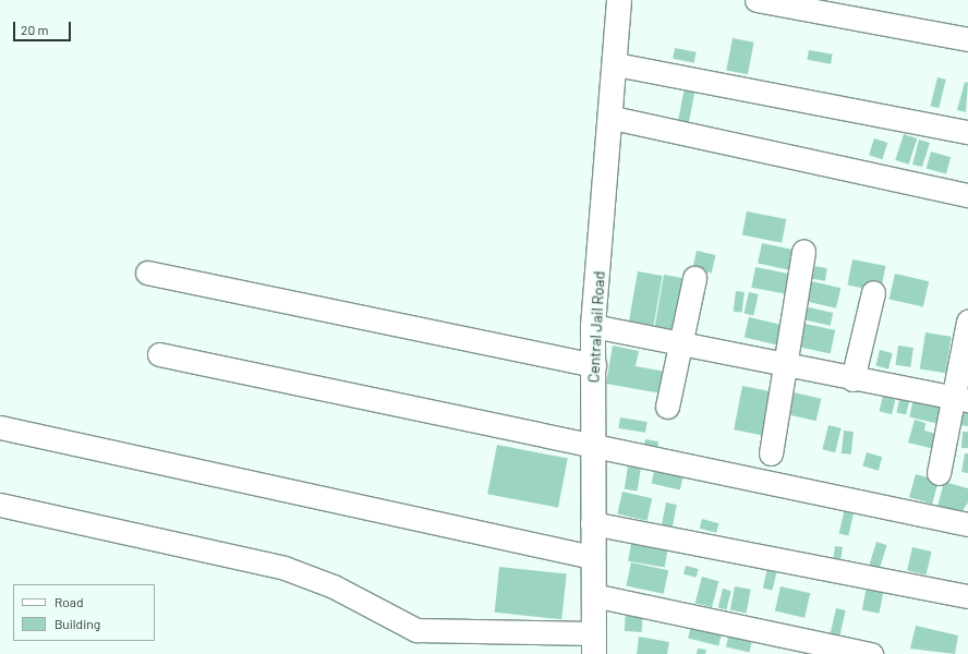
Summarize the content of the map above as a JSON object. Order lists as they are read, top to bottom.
{
  "streets": {
    "main road": ["Central Jail Road"]
  },
  "legend": ["Road", "Building"],
  "scale_bar": "20 m"
}
